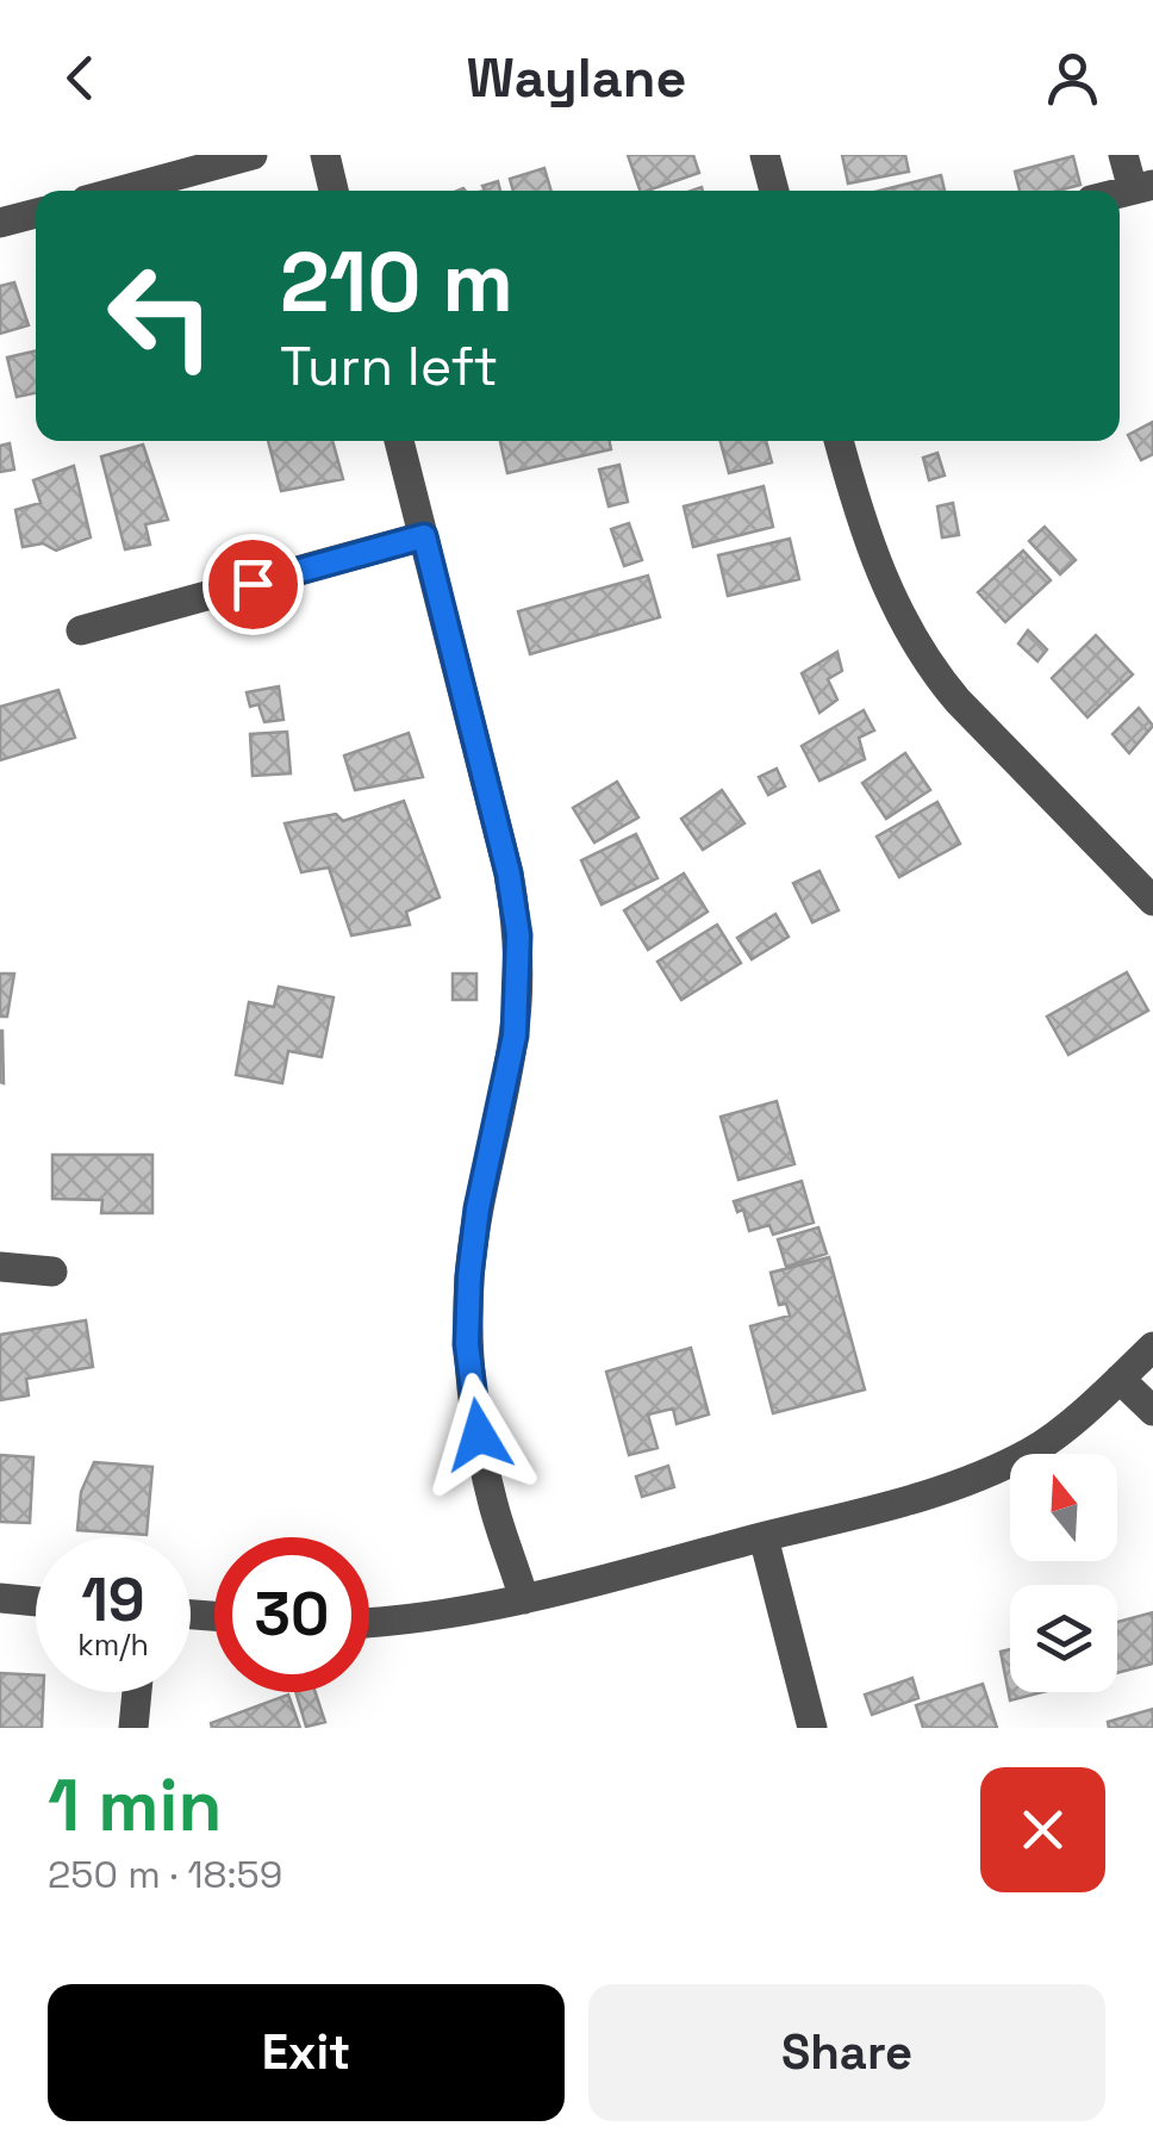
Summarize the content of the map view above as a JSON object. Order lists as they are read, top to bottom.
{
  "north": "top",
  "page": {
    "header": "Waylane",
    "turn": ["210 m", "Turn left"],
    "speed": "19 km/h",
    "limit": "30",
    "heading": ["1 min", "250 m · 18:59"],
    "buttons": ["Exit", "Share"]
  }
}
